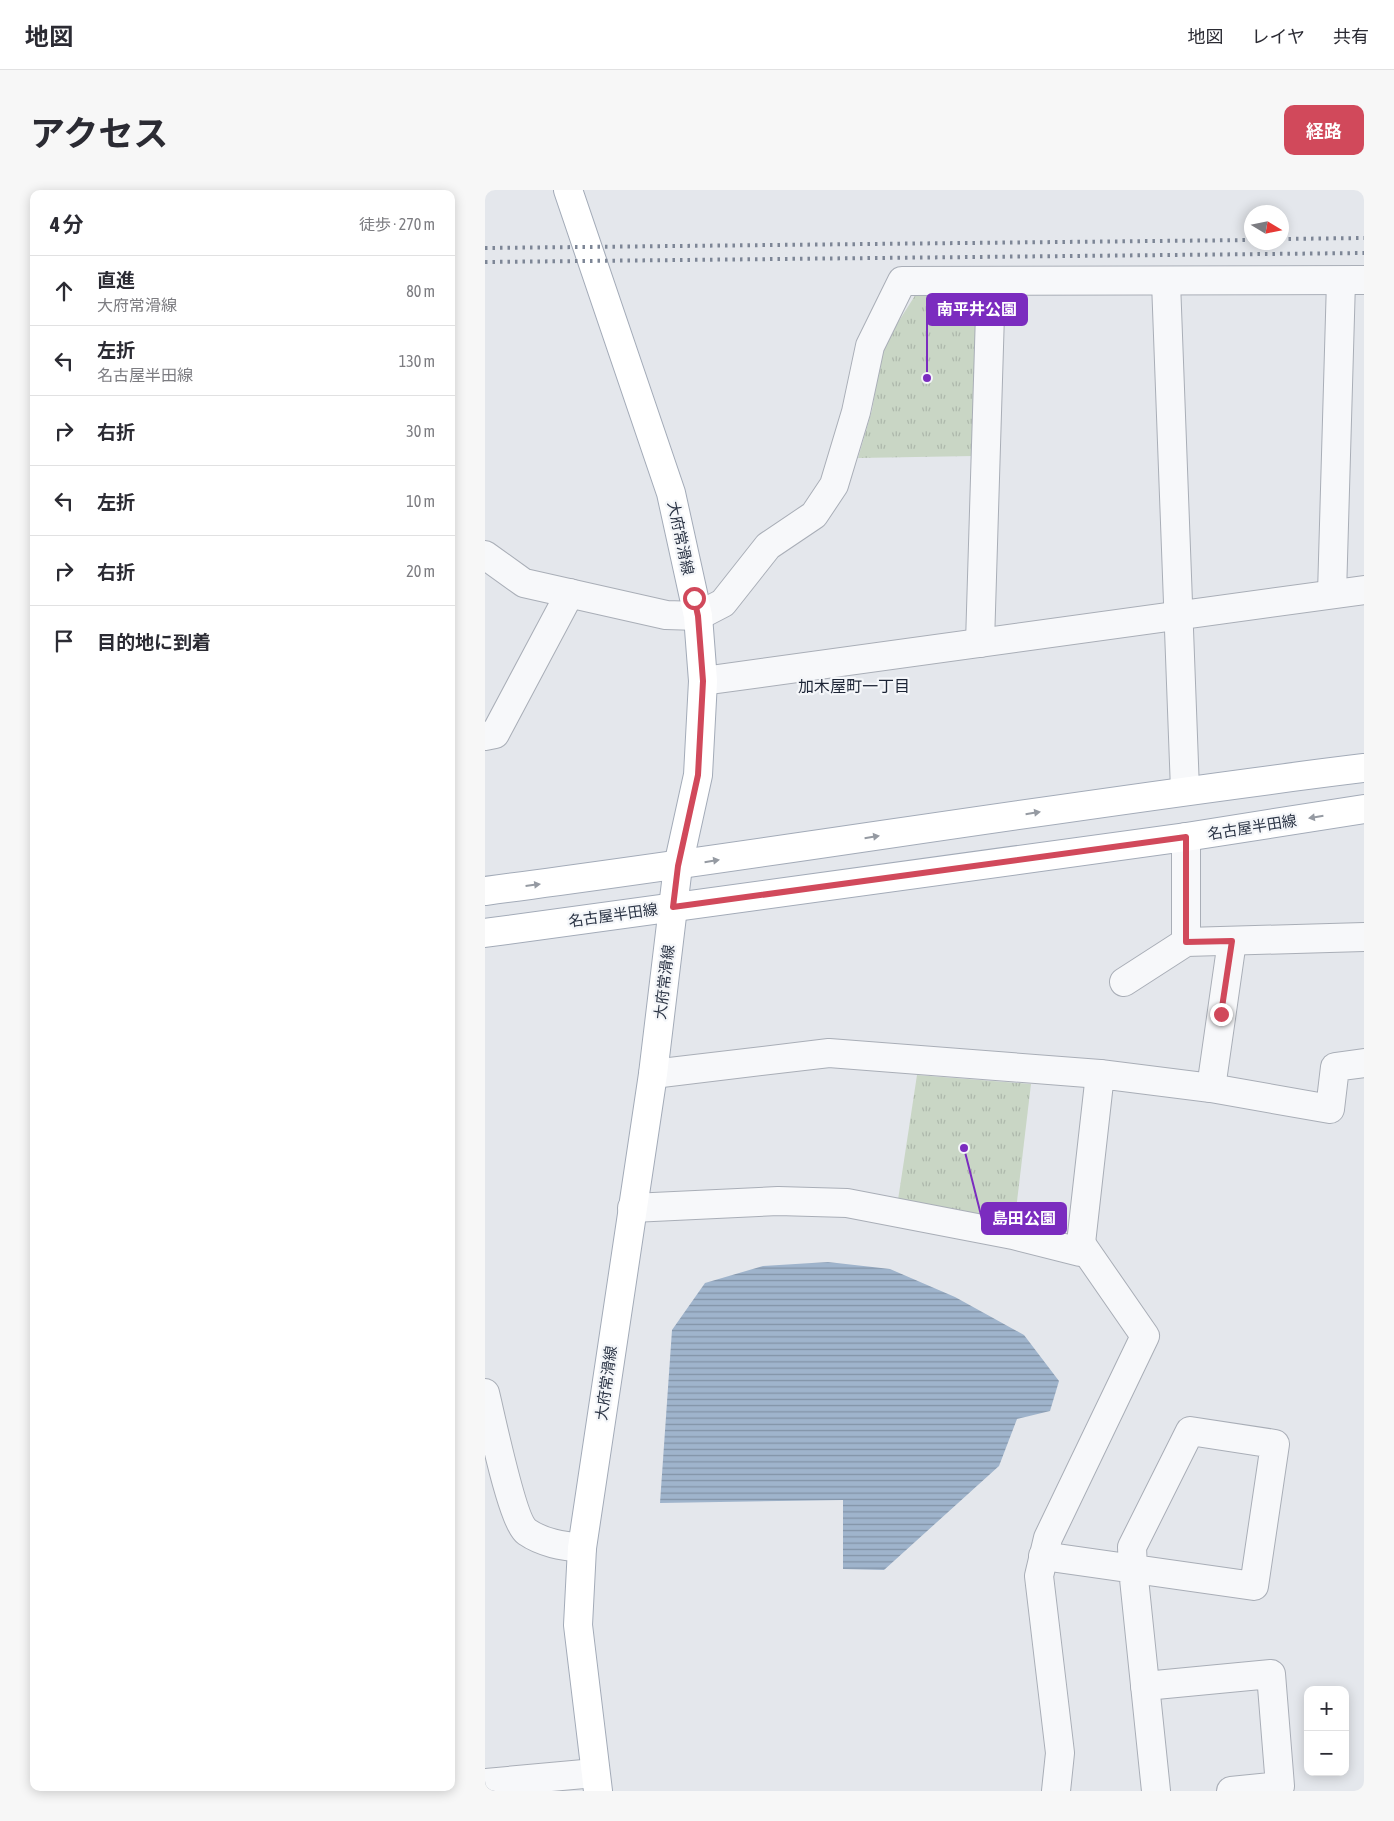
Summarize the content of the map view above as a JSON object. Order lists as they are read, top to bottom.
{
  "streets": {
    "main road": ["大府常滑線", "名古屋半田線"]
  },
  "crossings": [
    ["大府常滑線", "名古屋半田線"]
  ],
  "districts": ["加木屋町一丁目"],
  "places": ["南平井公園", "島田公園"],
  "north": "right",
  "page": {
    "header": "地図",
    "nav": ["地図", "レイヤ", "共有"],
    "title": "アクセス",
    "buttons": "経路",
    "heading": ["4 分", "徒歩 · 270 m"],
    "list": [
      ["直進", "大府常滑線", "80 m"],
      ["左折", "名古屋半田線", "130 m"],
      ["右折", "30 m"],
      ["左折", "10 m"],
      ["右折", "20 m"],
      "目的地に到着"
    ],
    "map_buttons": ["+", "−"]
  }
}
